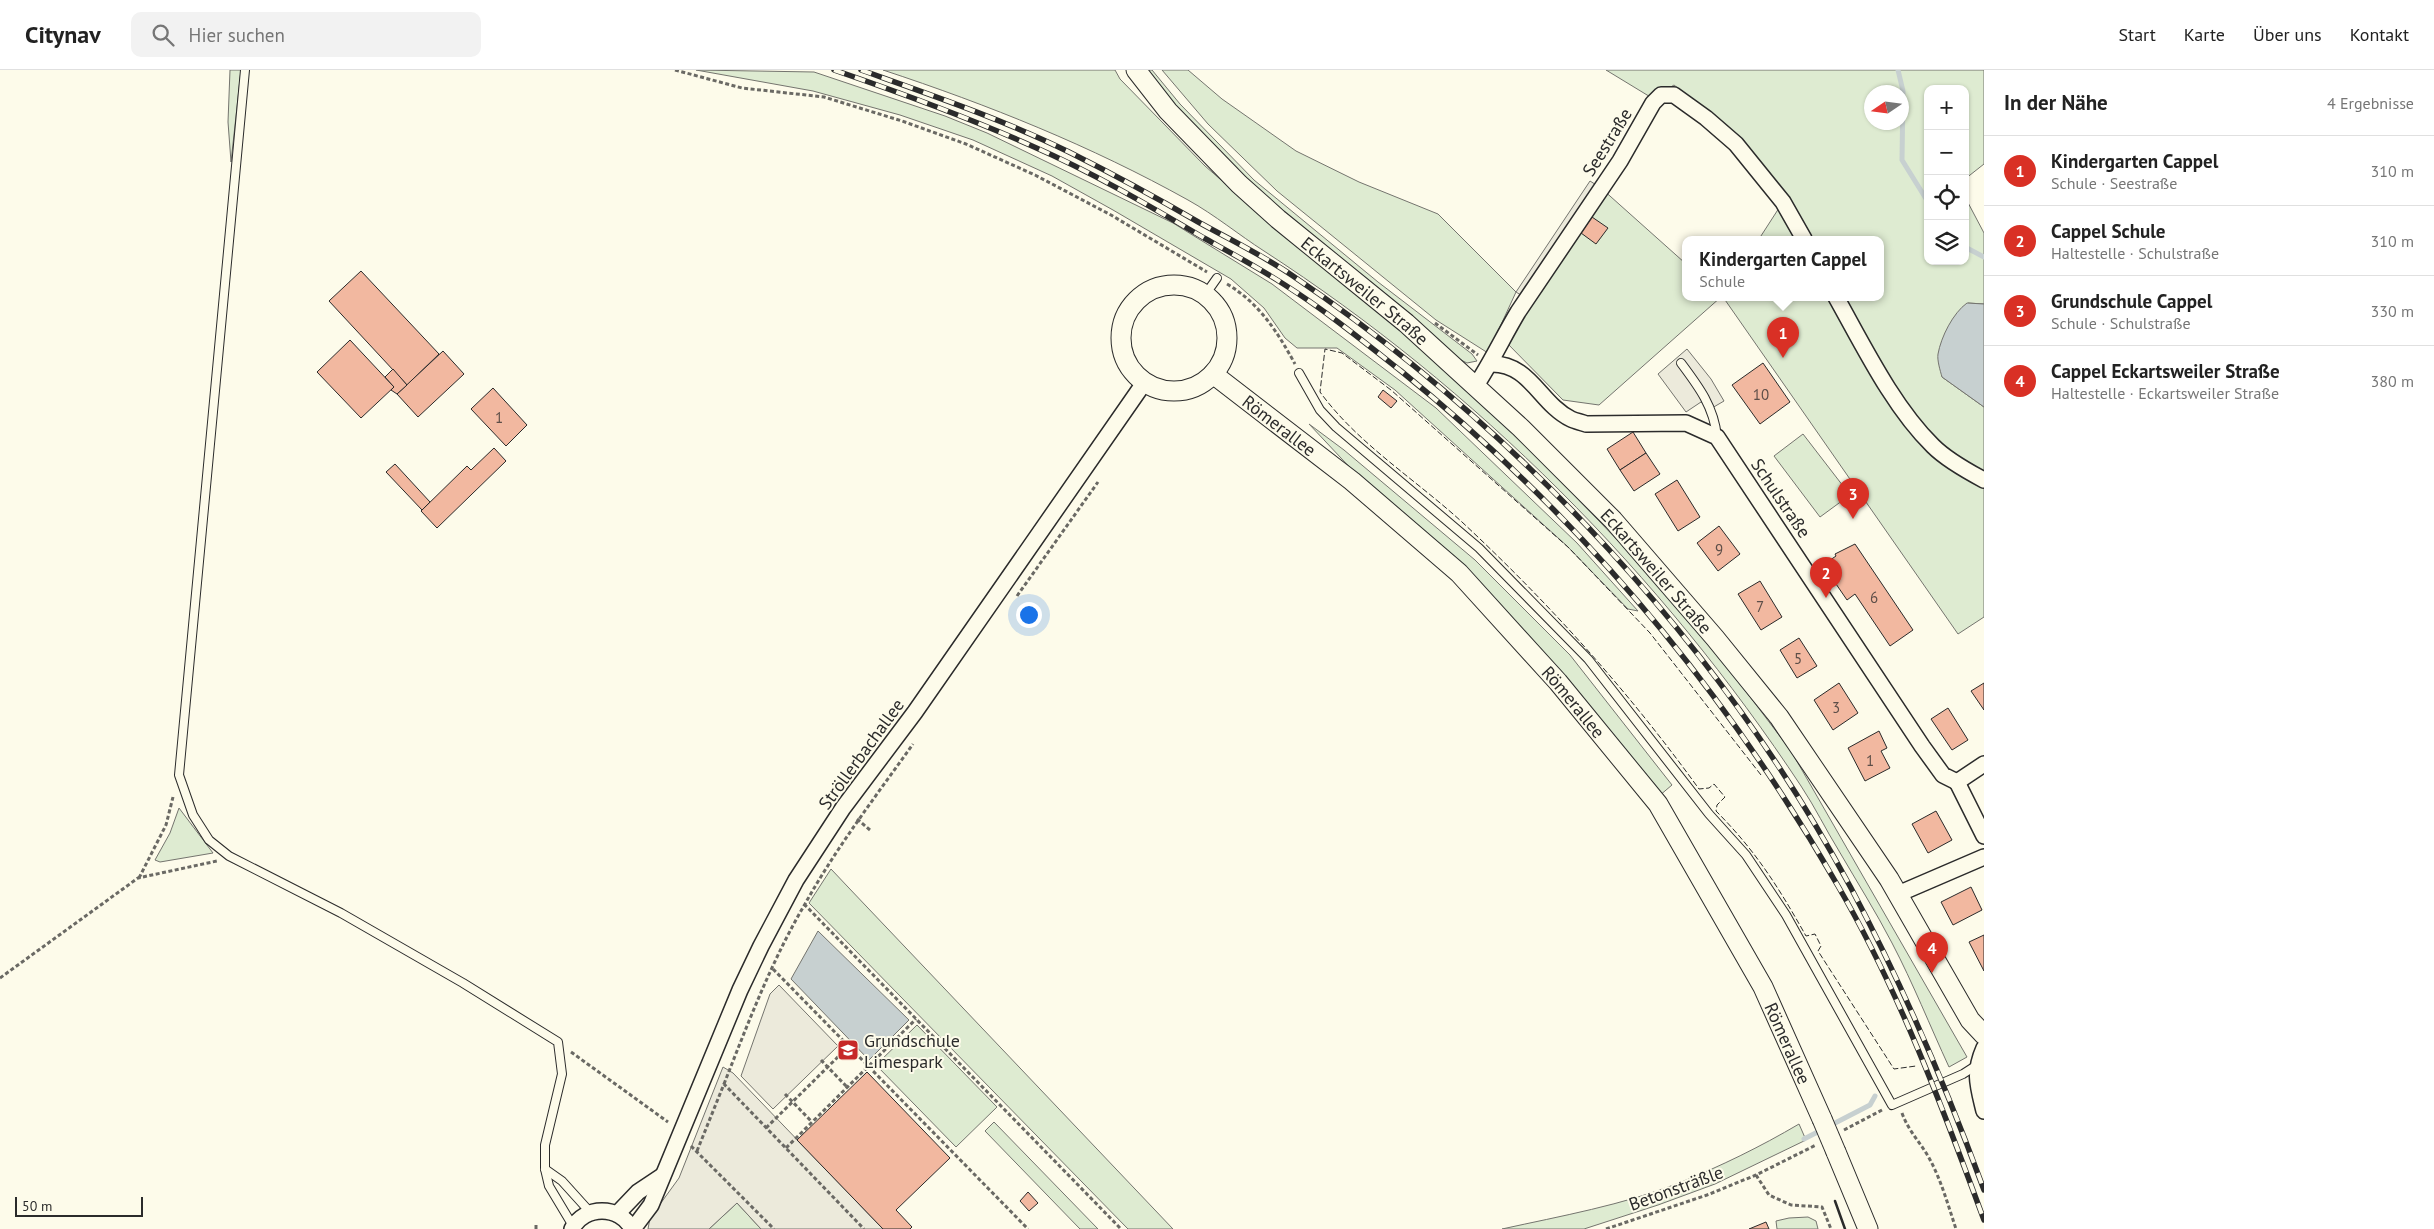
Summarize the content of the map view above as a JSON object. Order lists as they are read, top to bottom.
{
  "streets": {
    "street": [
      "Seestraße",
      "Eckartsweiler Straße",
      "Römerallee",
      "Schulstraße",
      "Ströllerbachallee"
    ],
    "path": ["Betonsträßle"]
  },
  "crossings": [
    ["Seestraße", "Eckartsweiler Straße"],
    ["Römerallee", "Ströllerbachallee"]
  ],
  "places": {
    "school or university": ["Grundschule Limespark"]
  },
  "house_numbers": [
    "10",
    "1",
    "9",
    "6",
    "7",
    "5",
    "3",
    "1"
  ],
  "scale_bar": "50 m",
  "north": "left",
  "page": {
    "header": "Citynav",
    "search": "Hier suchen",
    "nav": [
      "Start",
      "Karte",
      "Über uns",
      "Kontakt"
    ],
    "heading": ["In der Nähe", "4 Ergebnisse"],
    "map_buttons": ["+", "−"],
    "list": [
      {
        "mark": "1",
        "name": "Kindergarten Cappel",
        "note": "Schule · Seestraße",
        "value": "310 m"
      },
      {
        "mark": "2",
        "name": "Cappel Schule",
        "note": "Haltestelle · Schulstraße",
        "value": "310 m"
      },
      {
        "mark": "3",
        "name": "Grundschule Cappel",
        "note": "Schule · Schulstraße",
        "value": "330 m"
      },
      {
        "mark": "4",
        "name": "Cappel Eckartsweiler Straße",
        "note": "Haltestelle · Eckartsweiler Straße",
        "value": "380 m"
      }
    ],
    "popup": ["Kindergarten Cappel", "Schule"],
    "pins": [
      "1",
      "3",
      "2",
      "4"
    ],
    "scale": "50 m"
  }
}
